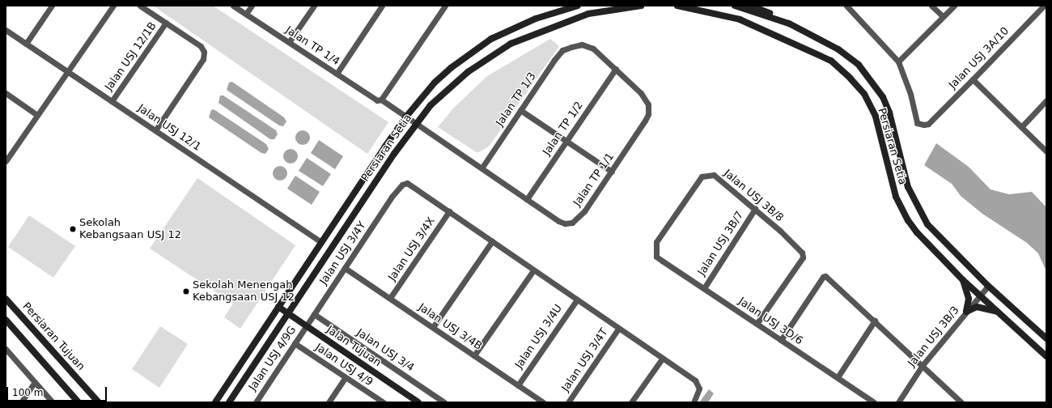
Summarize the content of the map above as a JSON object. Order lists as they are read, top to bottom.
{
  "streets": {
    "main road": ["Persiaran Setia", "Persiaran Tujuan", "Jalan Tujuan"],
    "street": [
      "Jalan TP 1/4",
      "Jalan USJ 12/1B",
      "Jalan USJ 3A/10",
      "Jalan TP 1/3",
      "Jalan USJ 12/1",
      "Jalan TP 1/2",
      "Jalan TP 1/1",
      "Jalan USJ 3B/8",
      "Jalan USJ 3B/7",
      "Jalan USJ 3/4X",
      "Jalan USJ 3/4Y",
      "Jalan USJ 3D/6",
      "Jalan USJ 3/4B",
      "Jalan USJ 3/4U",
      "Jalan USJ 3B/3",
      "Jalan USJ 3/4",
      "Jalan USJ 4/9G",
      "Jalan USJ 3/4T",
      "Jalan USJ 4/9"
    ]
  },
  "crossings": [
    ["Jalan TP 1/4", "Persiaran Setia"],
    ["Jalan TP 1/4", "Jalan TP 1/1"],
    ["Jalan USJ 12/1B", "Jalan USJ 12/1"],
    ["Jalan TP 1/3", "Jalan TP 1/1"],
    ["Jalan USJ 12/1", "Persiaran Setia"],
    ["Jalan TP 1/2", "Jalan TP 1/1"],
    ["Persiaran Setia", "Jalan TP 1/1"],
    ["Persiaran Setia", "Jalan USJ 3B/3"],
    ["Persiaran Setia", "Jalan Tujuan"],
    ["Jalan USJ 3B/8", "Jalan USJ 3B/7"],
    ["Jalan USJ 3B/8", "Jalan USJ 3D/6"],
    ["Jalan USJ 3B/7", "Jalan USJ 3D/6"],
    ["Jalan USJ 3/4X", "Jalan USJ 3/4Y"],
    ["Jalan USJ 3/4X", "Jalan USJ 3/4B"],
    ["Jalan USJ 3/4Y", "Jalan USJ 3/4B"],
    ["Jalan USJ 3/4Y", "Jalan Tujuan"],
    ["Jalan USJ 3/4Y", "Jalan USJ 3/4"],
    ["Jalan USJ 3/4Y", "Jalan USJ 4/9G"],
    ["Jalan USJ 3/4B", "Jalan USJ 3/4U"],
    ["Jalan Tujuan", "Jalan USJ 4/9G"],
    ["Jalan USJ 4/9G", "Jalan USJ 4/9"]
  ],
  "places": ["Sekolah Kebangsaan USJ 12", "Sekolah Menengah Kebangsaan USJ 12"],
  "scale_bar": "100 m"
}
